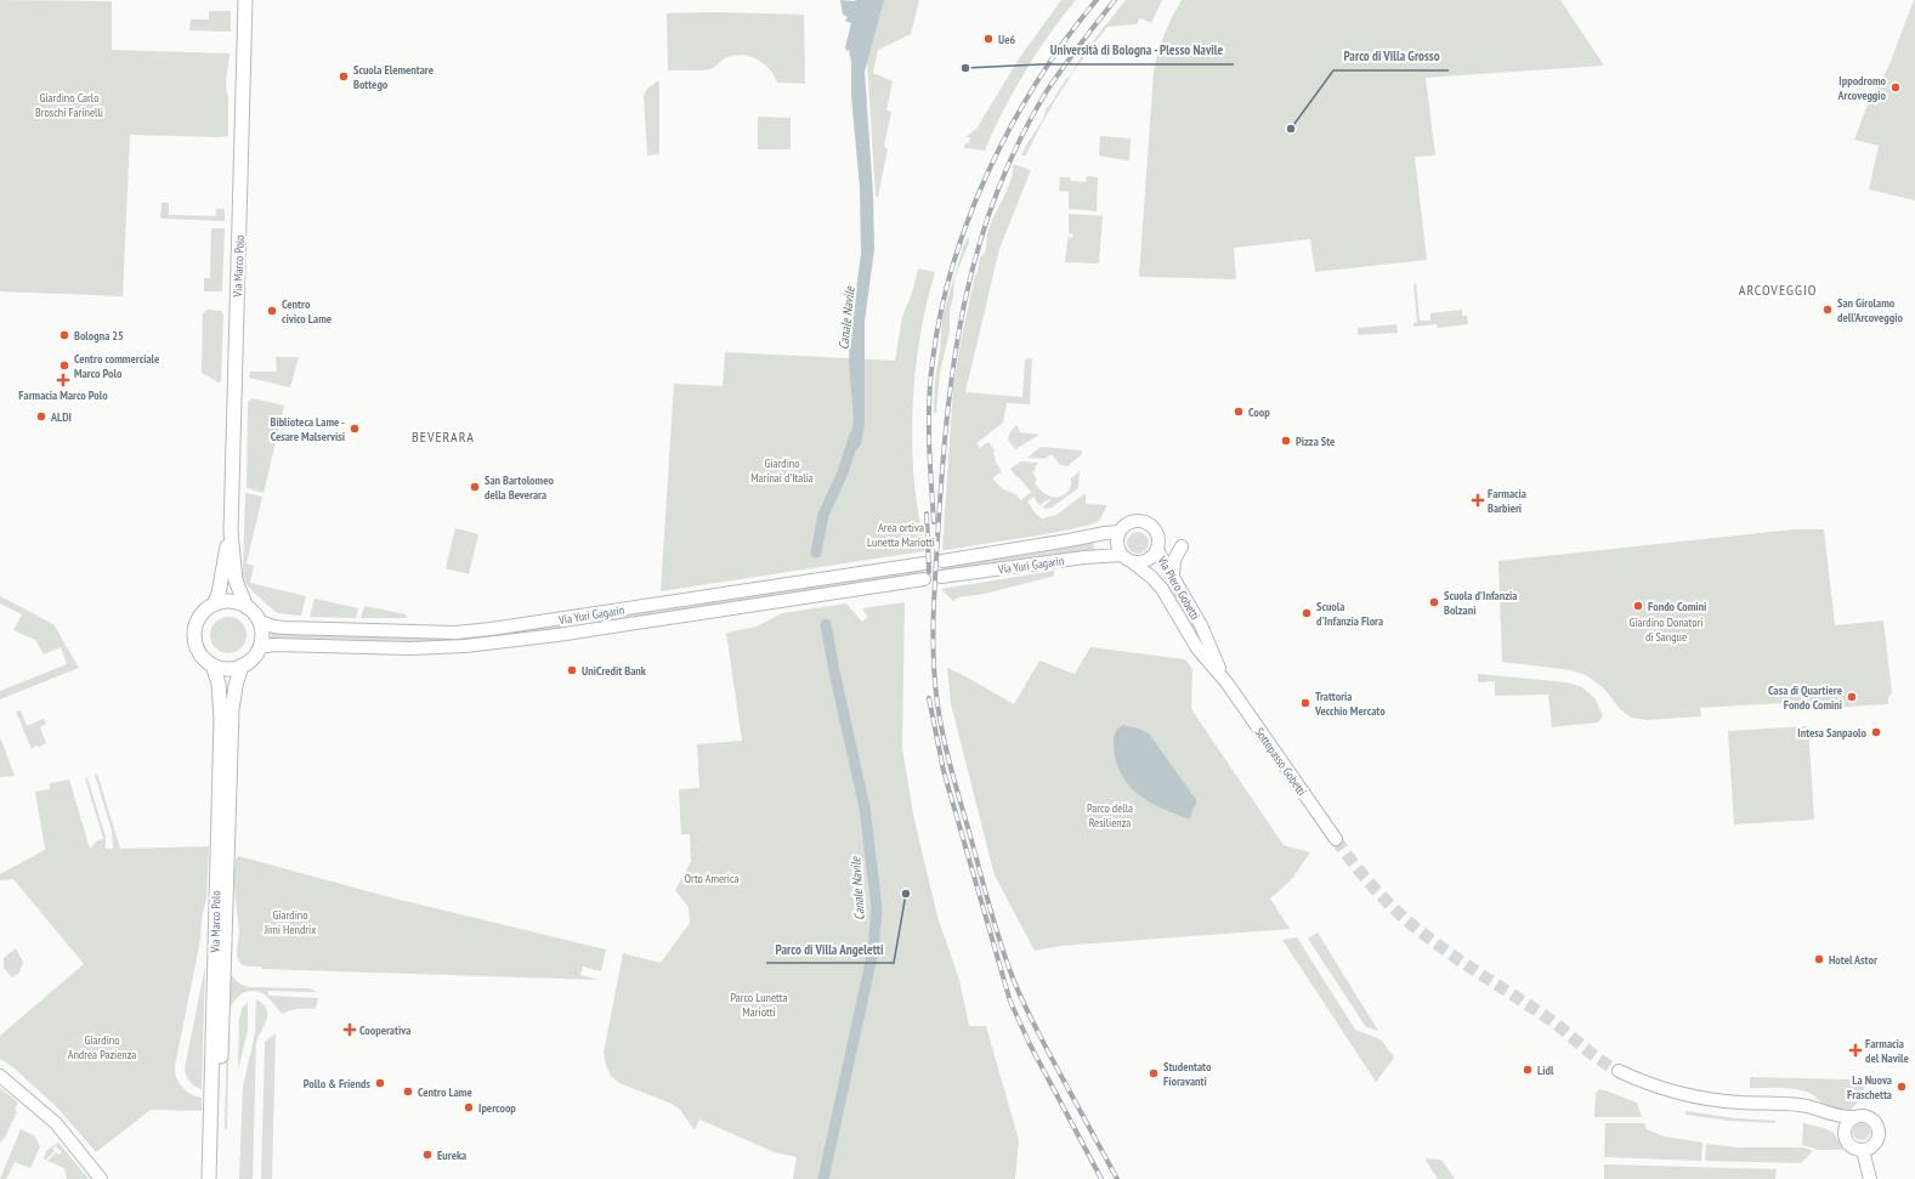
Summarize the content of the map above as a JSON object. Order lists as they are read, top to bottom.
{
  "streets": {
    "main road": [
      "Via Marco Polo",
      "Via Yuri Gagarin",
      "Via Piero Gobetti",
      "Sottopasso Gobetti"
    ]
  },
  "crossings": [
    ["Via Marco Polo", "Via Yuri Gagarin"],
    ["Via Yuri Gagarin", "Via Piero Gobetti"],
    ["Via Piero Gobetti", "Sottopasso Gobetti"]
  ],
  "districts": ["ARCOVEGGIO", "BEVERARA"],
  "water": ["Canale Navile"],
  "parks": [
    "Giardino Carlo Broschi Farinelli",
    "Giardino Marinai d'Italia",
    "Area ortiva Lunetta Mariotti",
    "Giardino Donatori di Sangue",
    "Parco della Resilienza",
    "Orto America",
    "Giardino Jimi Hendrix",
    "Parco Lunetta Mariotti",
    "Giardino Andrea Pazienza"
  ],
  "places": {
    "other": [
      "Ue6",
      "Università di Bologna - Plesso Navile",
      "Scuola Elementare Bottego",
      "Ippodromo Arcoveggio",
      "Parco di Villa Grosso",
      "San Girolamo dell’Arcoveggio",
      "Centro civico Lame",
      "Bologna 25",
      "Centro commerciale Marco Polo",
      "Coop",
      "ALDI",
      "Biblioteca Lame - Cesare Malservisi",
      "Pizza Ste",
      "San Bartolomeo della Beverara",
      "Scuola d'Infanzia Bolzani",
      "Fondo Comini",
      "Scuola d'Infanzia Flora",
      "UniCredit Bank",
      "Casa di Quartiere Fondo Comini",
      "Trattoria Vecchio Mercato",
      "Intesa Sanpaolo",
      "Parco di Villa Angeletti",
      "Hotel Astor",
      "Lidl",
      "Studentato Fioravanti",
      "Pollo & Friends",
      "La Nuova Fraschetta",
      "Centro Lame",
      "Ipercoop",
      "Eureka"
    ],
    "health": [
      "Farmacia Marco Polo",
      "Farmacia Barbieri",
      "Cooperativa",
      "Farmacia del Navile"
    ]
  }
}
